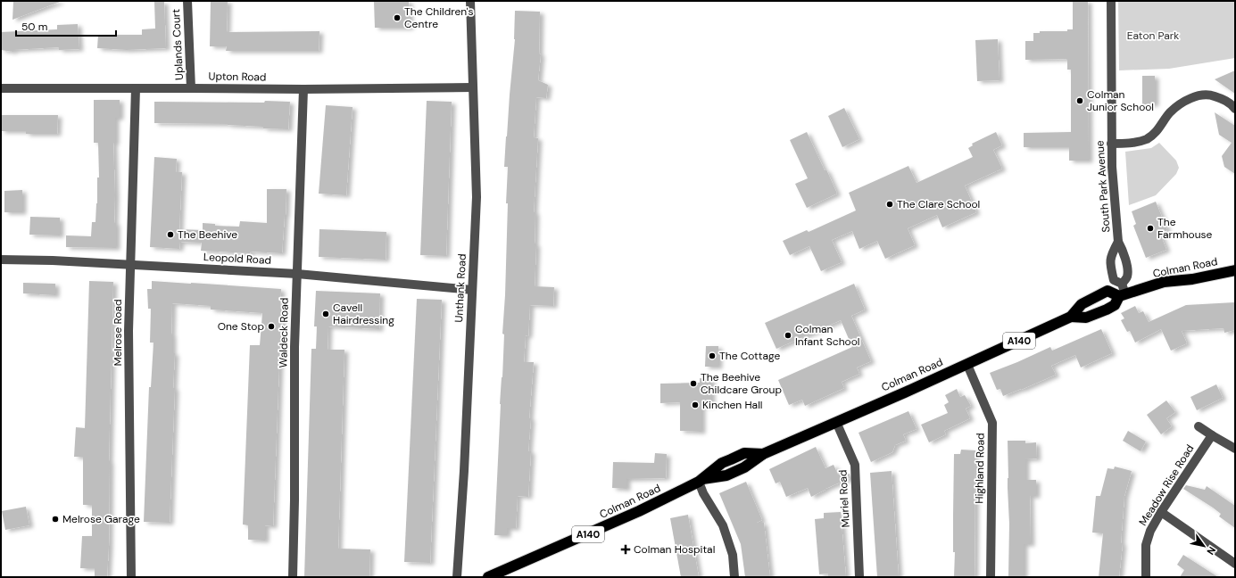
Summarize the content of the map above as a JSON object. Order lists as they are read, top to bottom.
{
  "streets": {
    "highway": ["Colman Road", "A140"],
    "street": [
      "Uplands Court",
      "Upton Road",
      "South Park Avenue",
      "Leopold Road",
      "Unthank Road",
      "Melrose Road",
      "Waldeck Road",
      "Highland Road",
      "Meadow Rise Road",
      "Muriel Road"
    ]
  },
  "crossings": [
    ["Uplands Court", "Upton Road"],
    ["Upton Road", "Unthank Road"],
    ["Upton Road", "Melrose Road"],
    ["Upton Road", "Waldeck Road"],
    ["South Park Avenue", "Colman Road"],
    ["Leopold Road", "Unthank Road"],
    ["Leopold Road", "Melrose Road"],
    ["Leopold Road", "Waldeck Road"],
    ["Colman Road", "Highland Road"],
    ["Colman Road", "Muriel Road"]
  ],
  "parks": ["Eaton Park"],
  "places": {
    "other": [
      "The Children's Centre",
      "Colman Junior School",
      "The Clare School",
      "The Farmhouse",
      "The Beehive",
      "Cavell Hairdressing",
      "One Stop",
      "Colman Infant School",
      "The Cottage",
      "The Beehive Childcare Group",
      "Kinchen Hall",
      "Melrose Garage"
    ],
    "health": ["Colman Hospital"]
  },
  "scale_bar": "50 m",
  "north": "bottom right"
}
